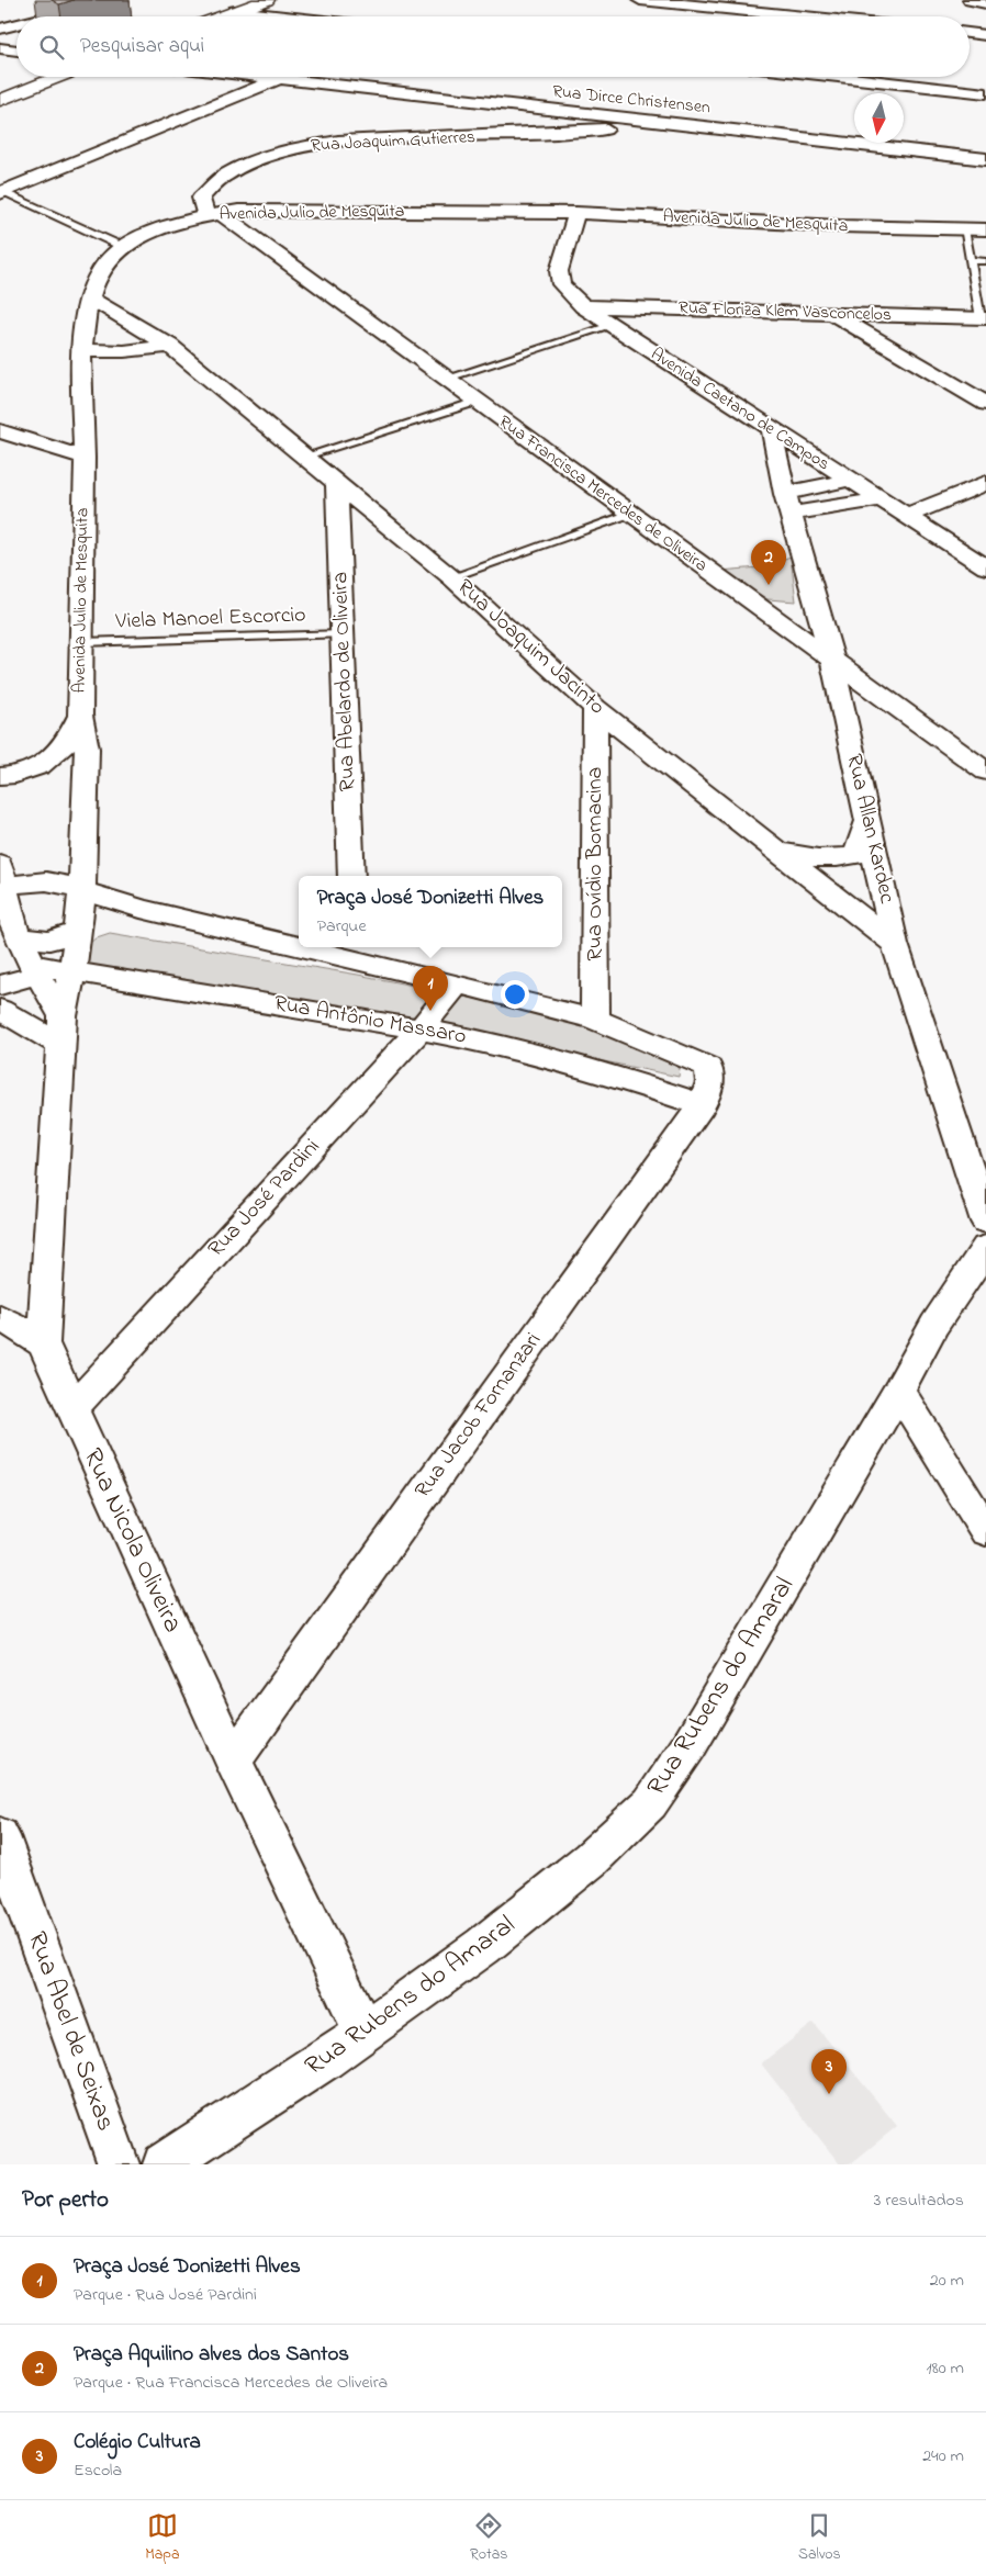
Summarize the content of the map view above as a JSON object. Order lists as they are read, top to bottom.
{
  "streets": {
    "street": [
      "Rua Dirce Christensen",
      "Rua Joaquim Gutierres",
      "Avenida Julio de Mesquita",
      "Rua Floriza Klem Vasconcelos",
      "Avenida Caetano de Campos",
      "Rua Francisca Mercedes de Oliveira",
      "Rua Joaquim Jacinto",
      "Rua Abelardo de Oliveira",
      "Rua Allan Kardec",
      "Rua Ovídio Bornacina",
      "Rua Antônio Massaro",
      "Rua José Pardini",
      "Rua Jacob Fornanzari",
      "Rua Nicola Oliveira",
      "Rua Rubens do Amaral",
      "Rua Abel de Seixas"
    ],
    "lane": ["Viela Manoel Escorcio"]
  },
  "crossings": [
    ["Rua Dirce Christensen", "Rua Joaquim Gutierres"],
    ["Rua Joaquim Gutierres", "Avenida Julio de Mesquita"],
    ["Rua Joaquim Gutierres", "Rua Francisca Mercedes de Oliveira"],
    ["Avenida Julio de Mesquita", "Avenida Caetano de Campos"],
    ["Avenida Julio de Mesquita", "Rua Francisca Mercedes de Oliveira"],
    ["Avenida Julio de Mesquita", "Viela Manoel Escorcio"],
    ["Avenida Julio de Mesquita", "Rua Joaquim Jacinto"],
    ["Avenida Julio de Mesquita", "Rua Nicola Oliveira"],
    ["Rua Floriza Klem Vasconcelos", "Avenida Caetano de Campos"],
    ["Avenida Caetano de Campos", "Rua Allan Kardec"],
    ["Rua Francisca Mercedes de Oliveira", "Rua Allan Kardec"],
    ["Viela Manoel Escorcio", "Rua Abelardo de Oliveira"],
    ["Rua Joaquim Jacinto", "Rua Abelardo de Oliveira"],
    ["Rua Joaquim Jacinto", "Rua Allan Kardec"],
    ["Rua Joaquim Jacinto", "Rua Ovídio Bornacina"],
    ["Rua Ovídio Bornacina", "Rua Jacob Fornanzari"],
    ["Rua Antônio Massaro", "Rua José Pardini"],
    ["Rua Antônio Massaro", "Rua Jacob Fornanzari"],
    ["Rua Antônio Massaro", "Rua Nicola Oliveira"],
    ["Rua José Pardini", "Rua Nicola Oliveira"],
    ["Rua Jacob Fornanzari", "Rua Nicola Oliveira"],
    ["Rua Nicola Oliveira", "Rua Rubens do Amaral"]
  ],
  "north": "bottom",
  "page": {
    "search": "Pesquisar aqui",
    "pins": ["2", "1", "3"],
    "popup": ["Praça José Donizetti Alves", "Parque"],
    "heading": ["Por perto", "3 resultados"],
    "list": [
      {
        "mark": "1",
        "name": "Praça José Donizetti Alves",
        "note": "Parque · Rua José Pardini",
        "value": "20 m"
      },
      {
        "mark": "2",
        "name": "Praça Aquilino alves dos Santos",
        "note": "Parque · Rua Francisca Mercedes de Oliveira",
        "value": "180 m"
      },
      {
        "mark": "3",
        "name": "Colégio Cultura",
        "note": "Escola",
        "value": "240 m"
      }
    ],
    "nav": ["Mapa", "Rotas", "Salvos"]
  }
}
